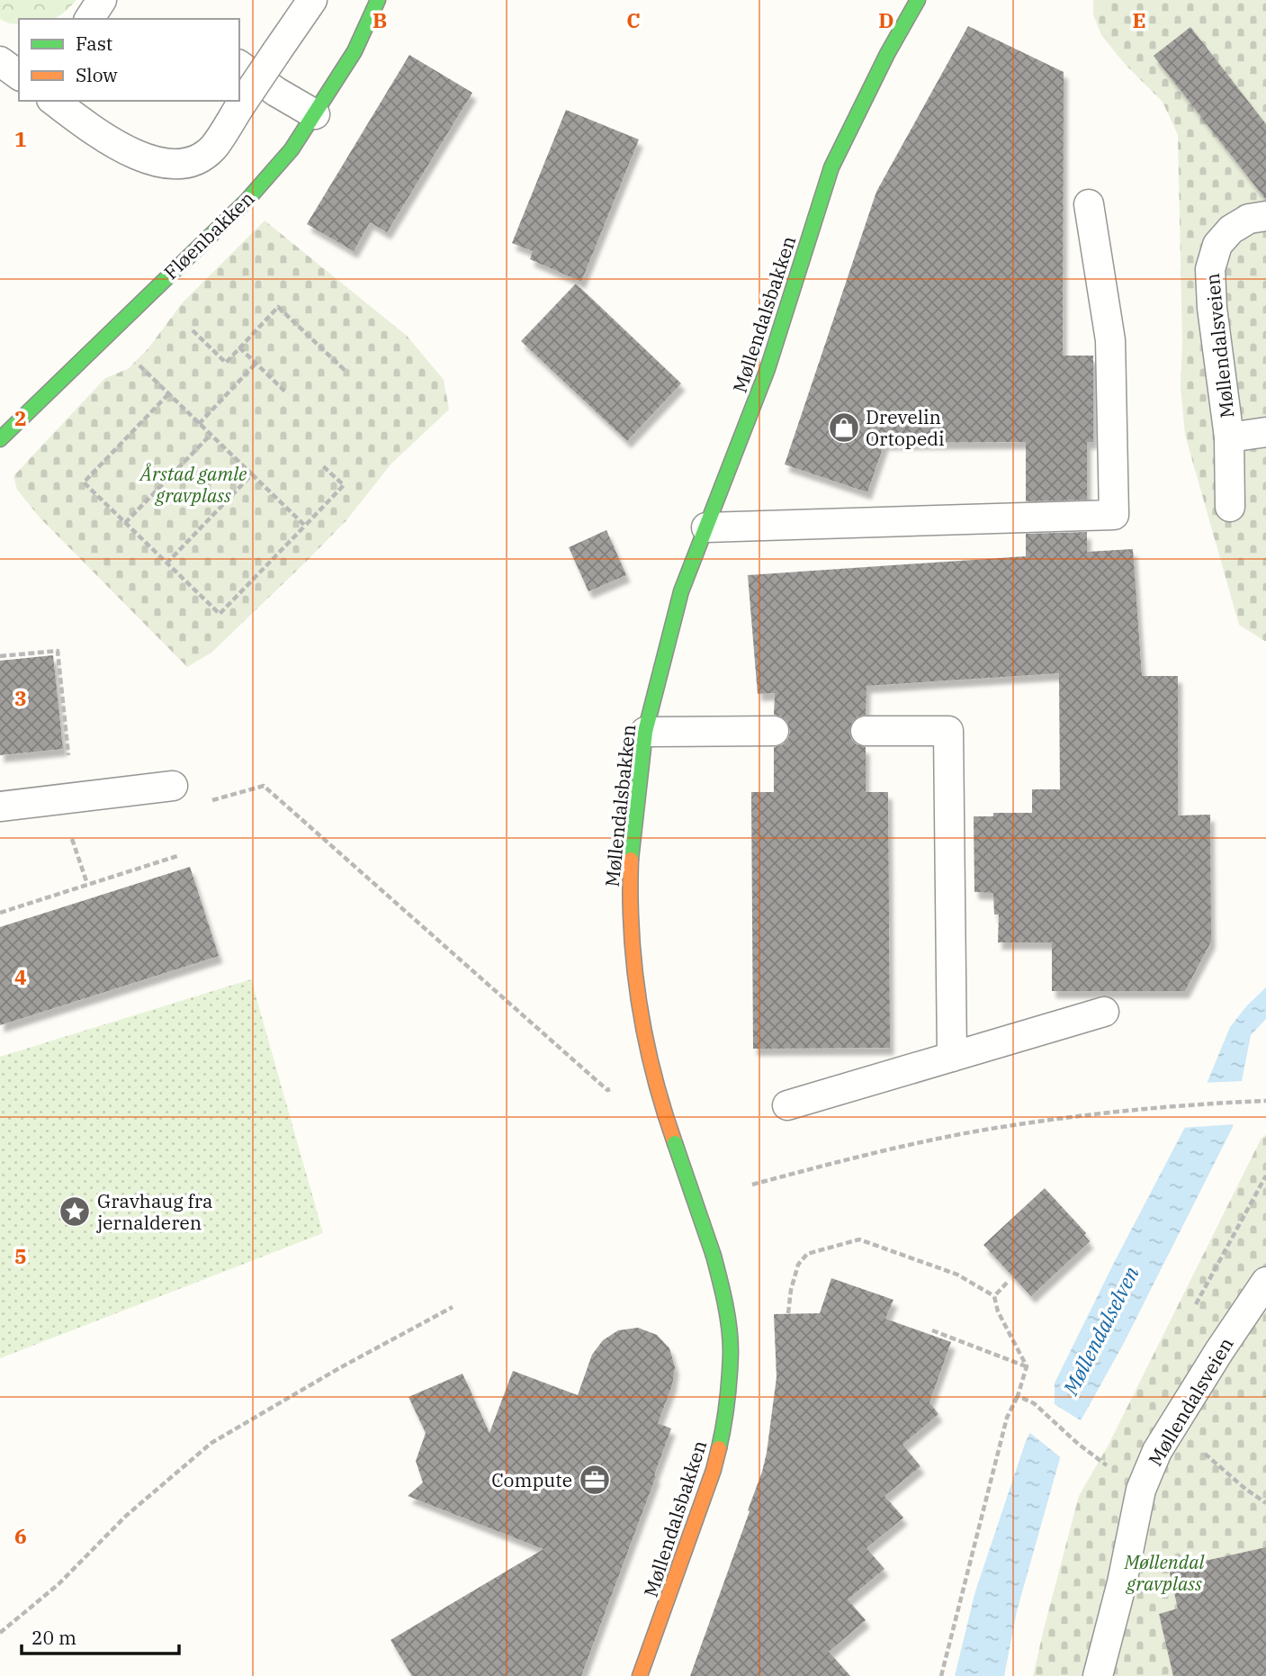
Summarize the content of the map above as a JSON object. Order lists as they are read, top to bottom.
{
  "streets": {
    "street": ["Fløenbakken", "Møllendalsbakken"],
    "lane": ["Møllendalsveien"]
  },
  "water": ["Møllendalselven"],
  "parks": ["Årstad gamle gravplass", "Møllendal gravplass"],
  "places": {
    "shop": ["Drevelin Ortopedi"],
    "place": ["Gravhaug fra jernalderen"],
    "office": ["Compute"]
  },
  "legend": ["Fast", "Slow"],
  "scale_bar": "20 m",
  "grid": {
    "columns": [
      "B",
      "C",
      "D",
      "E"
    ],
    "rows": [
      "1",
      "2",
      "3",
      "4",
      "5",
      "6"
    ]
  }
}
